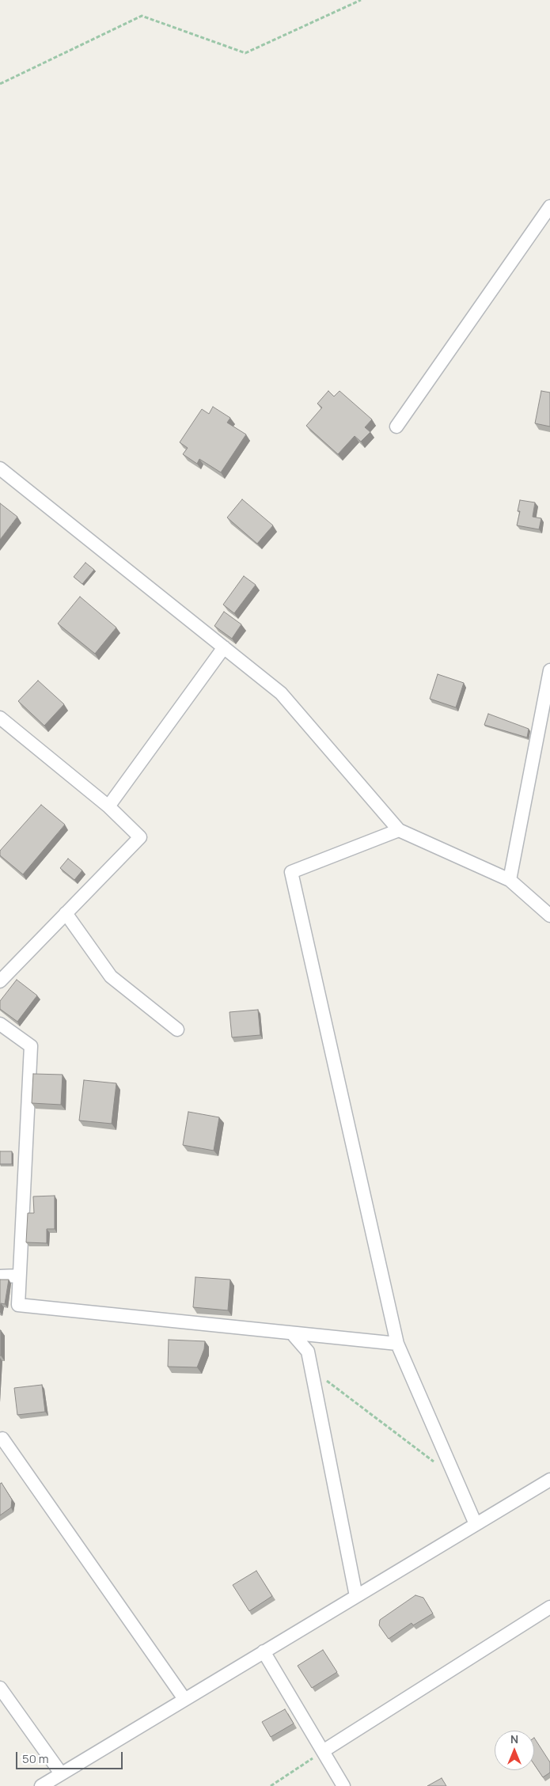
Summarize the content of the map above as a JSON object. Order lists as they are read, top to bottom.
{
  "scale_bar": "50 m",
  "north": "top"
}
